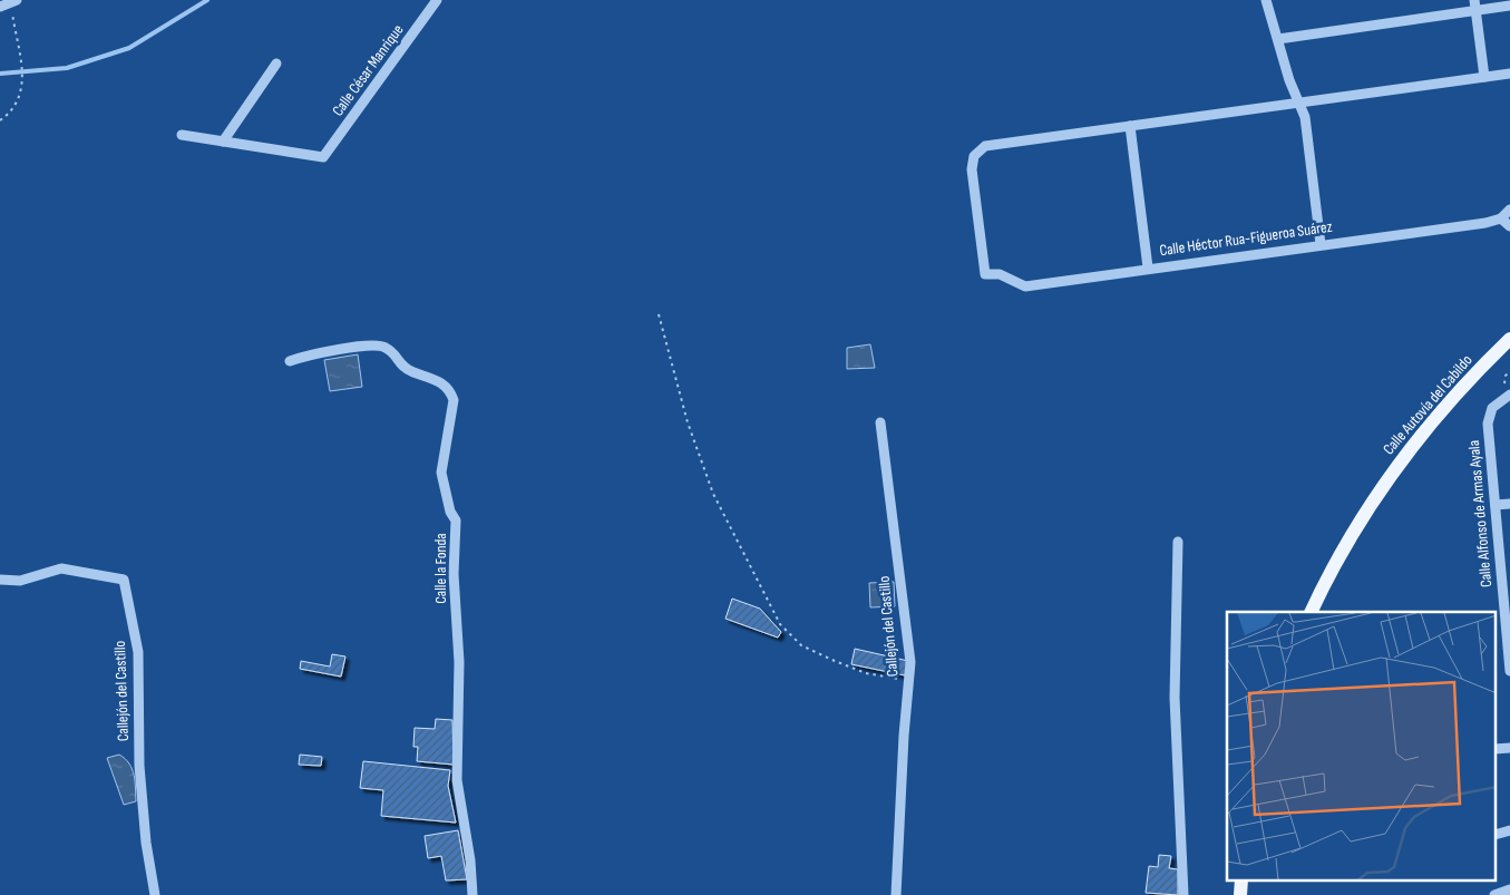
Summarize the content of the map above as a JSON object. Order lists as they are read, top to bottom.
{
  "streets": {
    "main road": ["Calle Autovía del Cabildo"],
    "street": [
      "Calle César Manrique",
      "Calle Héctor Rua-Figueroa Suárez",
      "Calle Alfonso de Armas Ayala",
      "Calle la Fonda",
      "Callejón del Castillo"
    ]
  }
}
